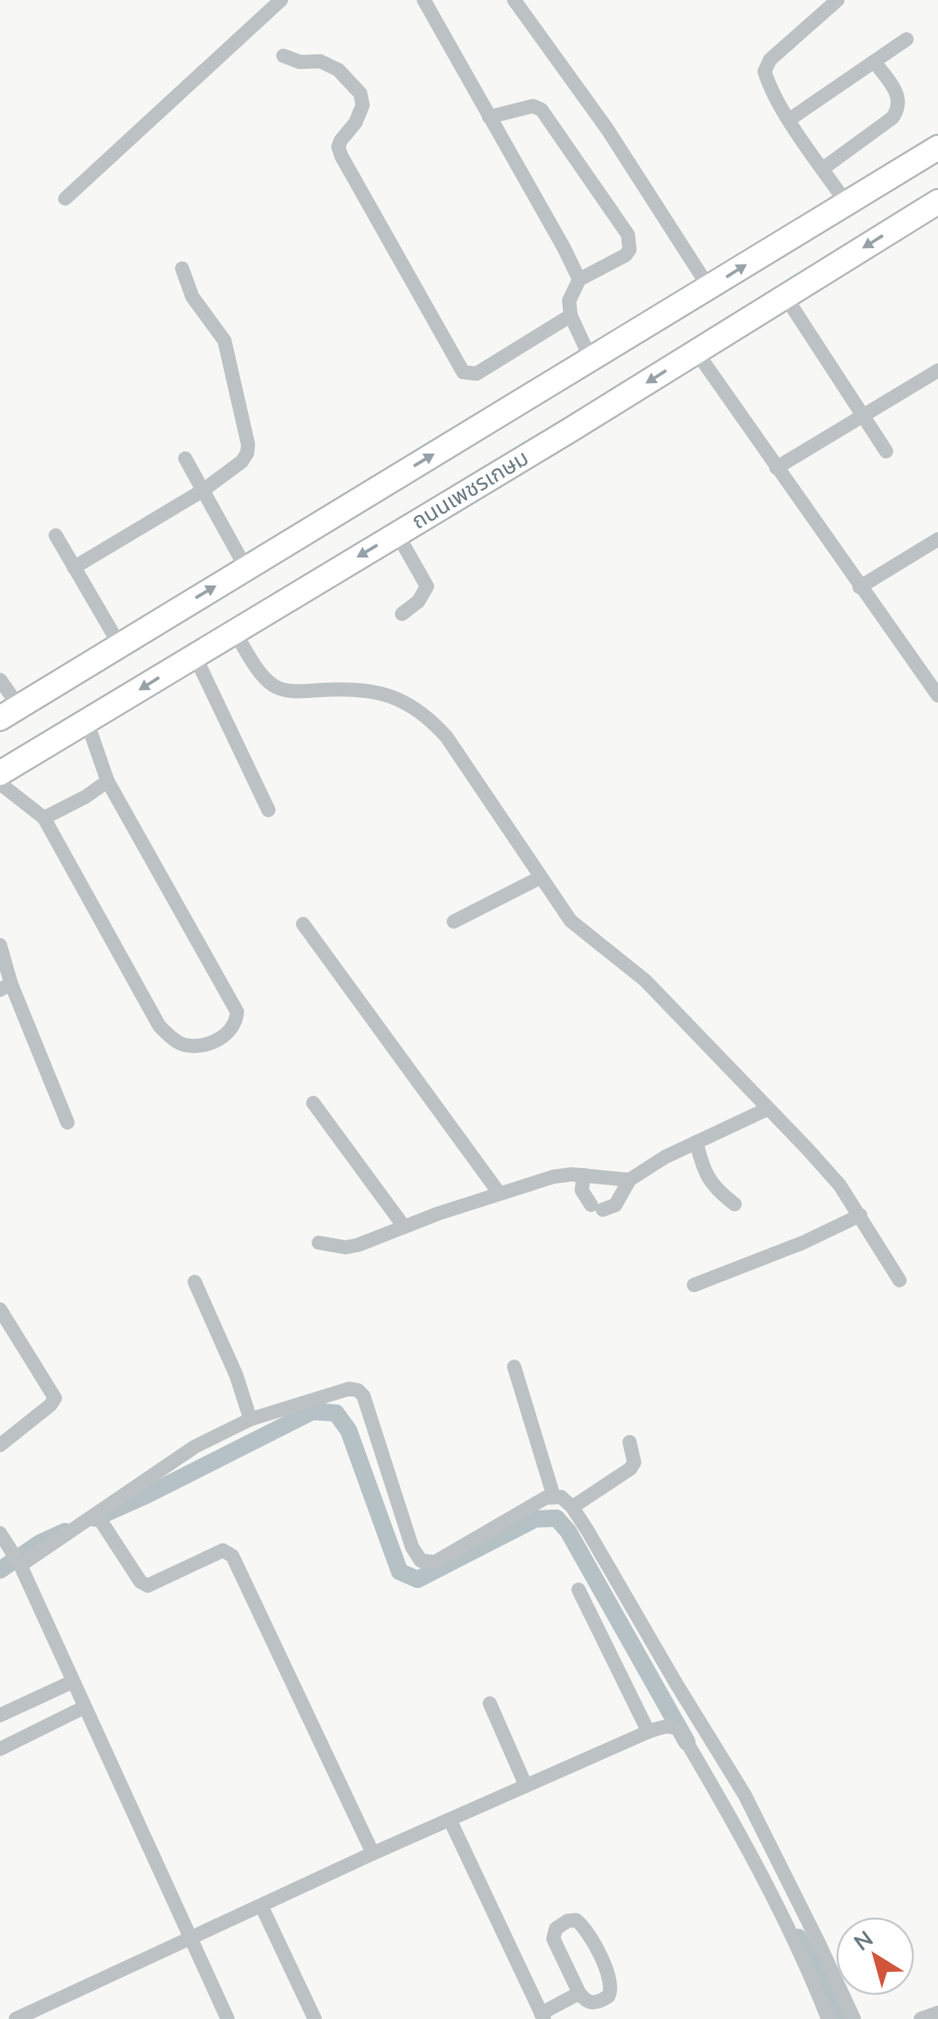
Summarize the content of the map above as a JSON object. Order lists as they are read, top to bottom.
{
  "streets": {
    "main road": ["ถนนเพชรเกษม"]
  },
  "north": "top left"
}
